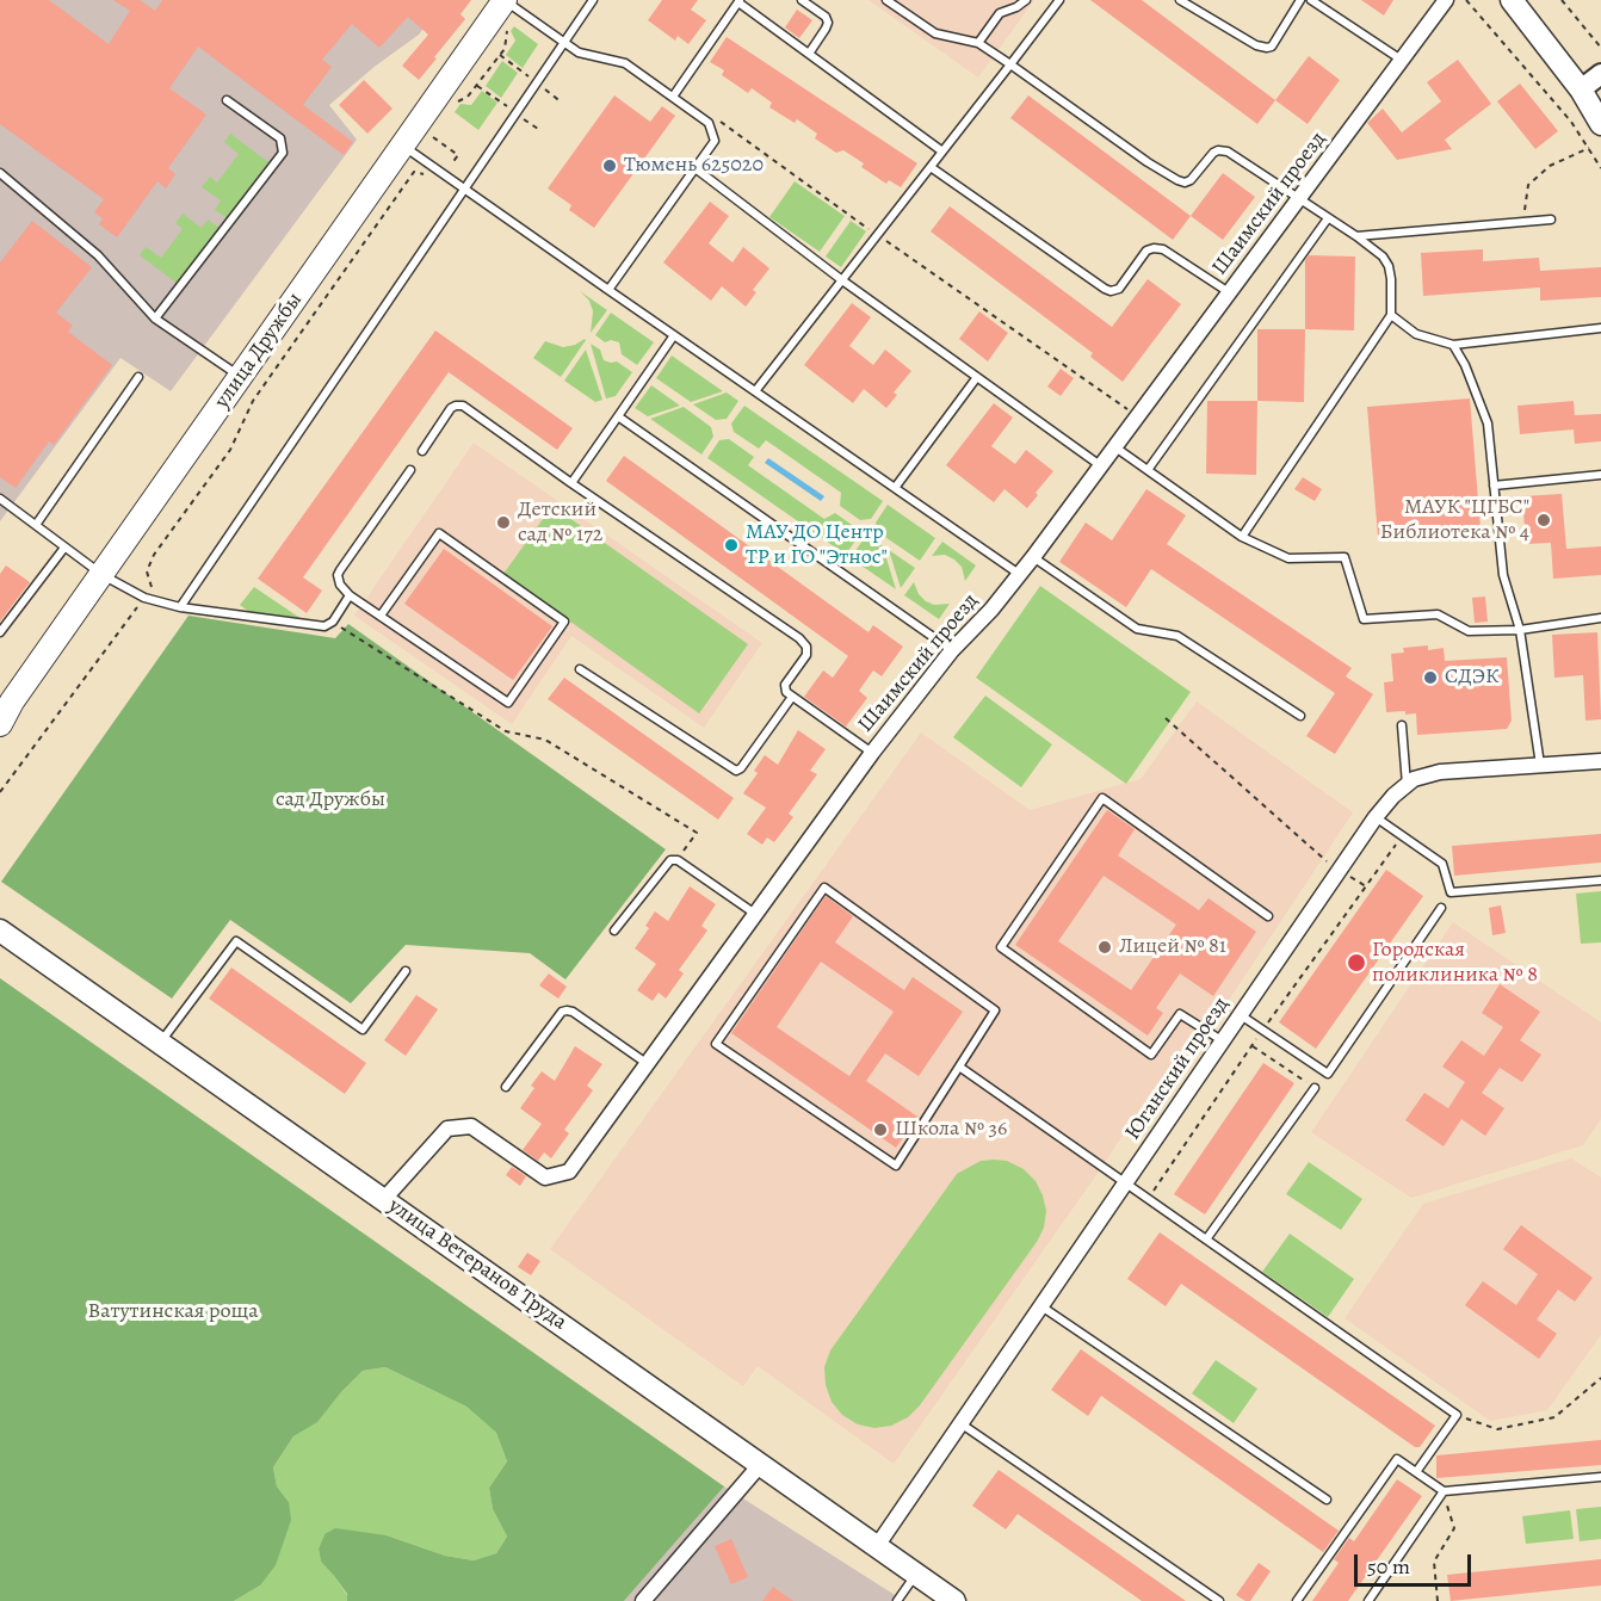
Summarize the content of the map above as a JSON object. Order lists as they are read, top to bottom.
{
  "streets": {
    "main road": ["улица Дружбы", "улица Ветеранов Труда"],
    "street": ["Шаимский проезд", "Юганский проезд"]
  },
  "crossings": [
    ["Шаимский проезд", "улица Ветеранов Труда"],
    ["Юганский проезд", "улица Ветеранов Труда"]
  ],
  "parks": ["сад Дружбы", "Ватутинская роща"],
  "places": [
    "Тюмень 625020",
    "МАУК \"ЦГБС\" Библиотека № 4",
    "Детский сад № 172",
    "МАУ ДО Центр ТР и ГО \"Этнос\"",
    "СДЭК",
    "Лицей № 81",
    "Городская поликлиника № 8",
    "Школа № 36"
  ],
  "scale_bar": "50 m"
}
